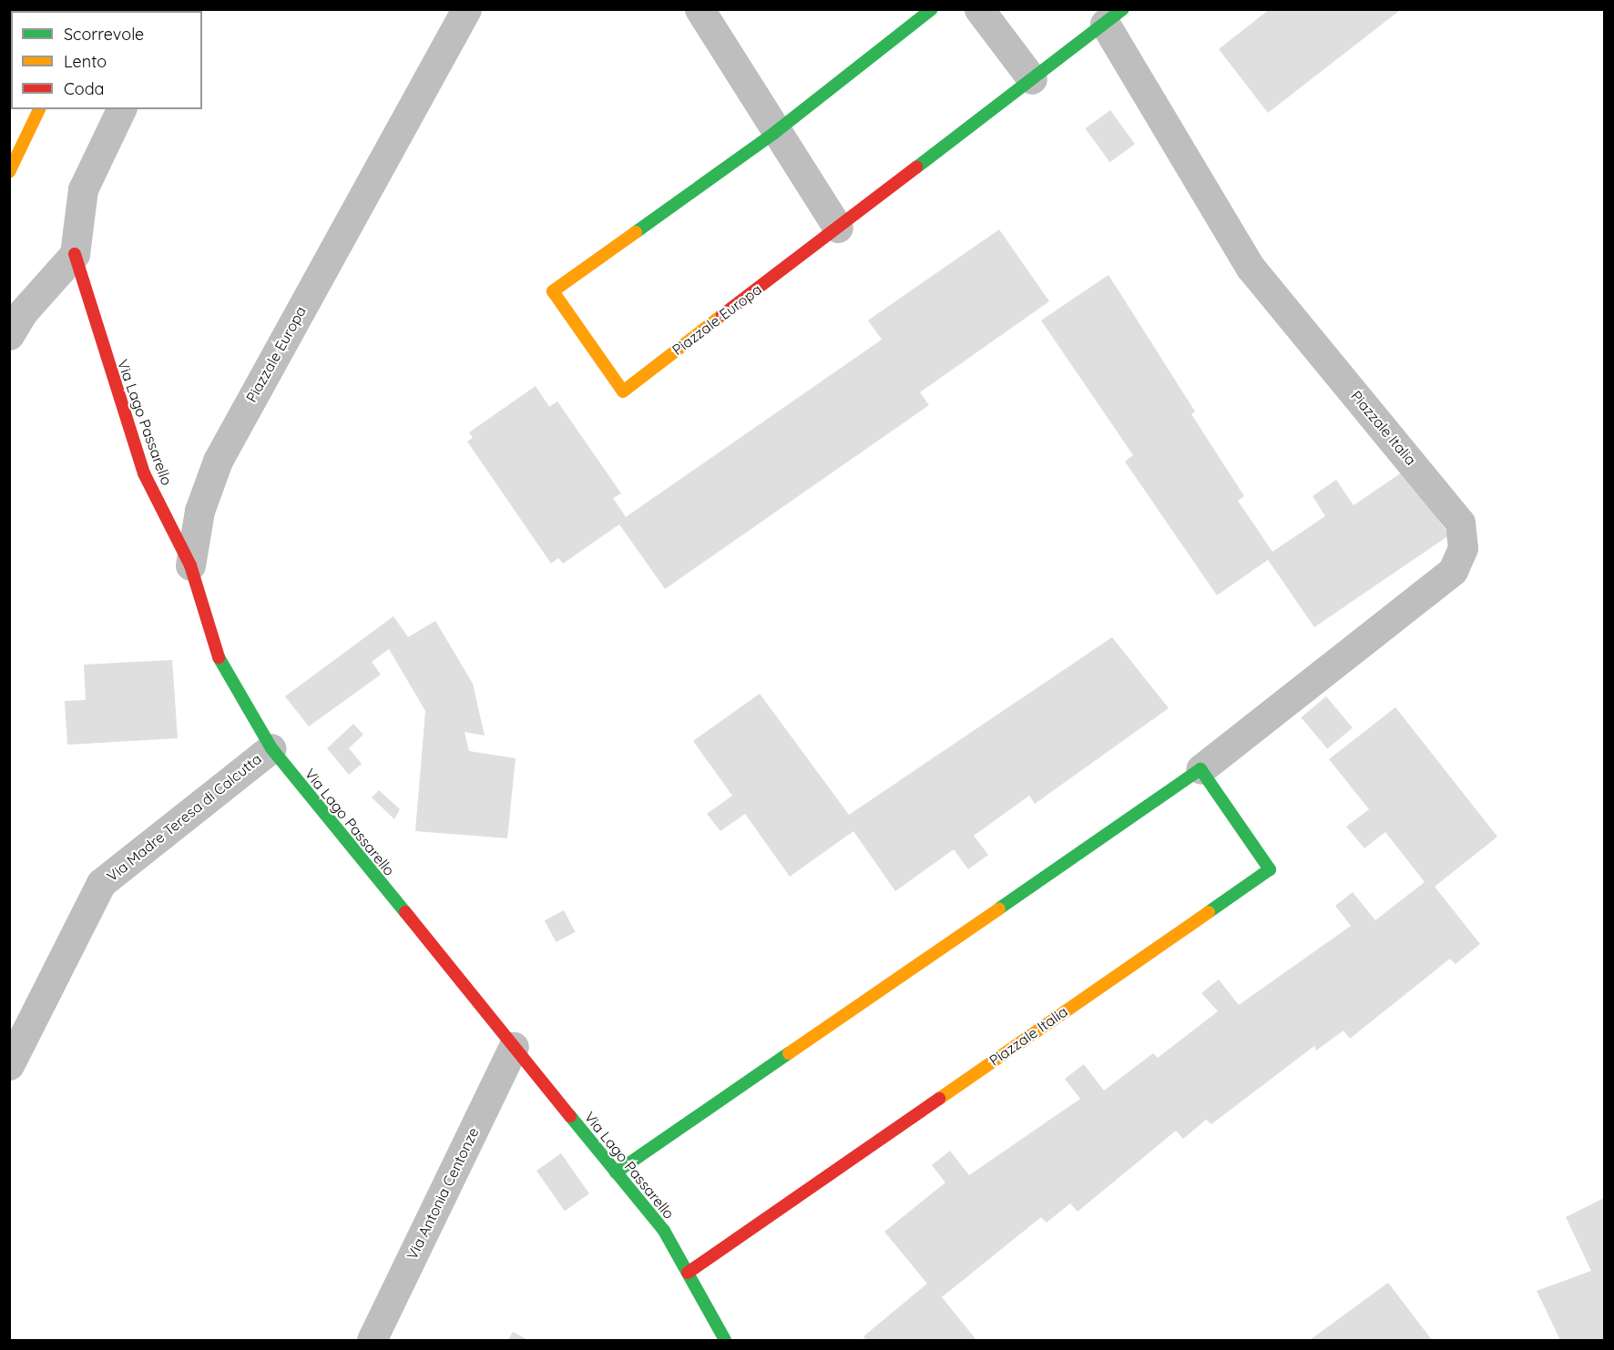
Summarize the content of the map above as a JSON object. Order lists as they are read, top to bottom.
{
  "streets": {
    "street": [
      "Piazzale Europa",
      "Via Lago Passarello",
      "Piazzale Italia",
      "Via Madre Teresa di Calcutta",
      "Via Antonia Centonze"
    ]
  },
  "crossings": [
    ["Piazzale Europa", "Via Lago Passarello"],
    ["Piazzale Europa", "Piazzale Italia"],
    ["Via Lago Passarello", "Piazzale Italia"],
    ["Via Lago Passarello", "Via Madre Teresa di Calcutta"],
    ["Via Lago Passarello", "Via Antonia Centonze"]
  ],
  "legend": ["Scorrevole", "Lento", "Coda"]
}
